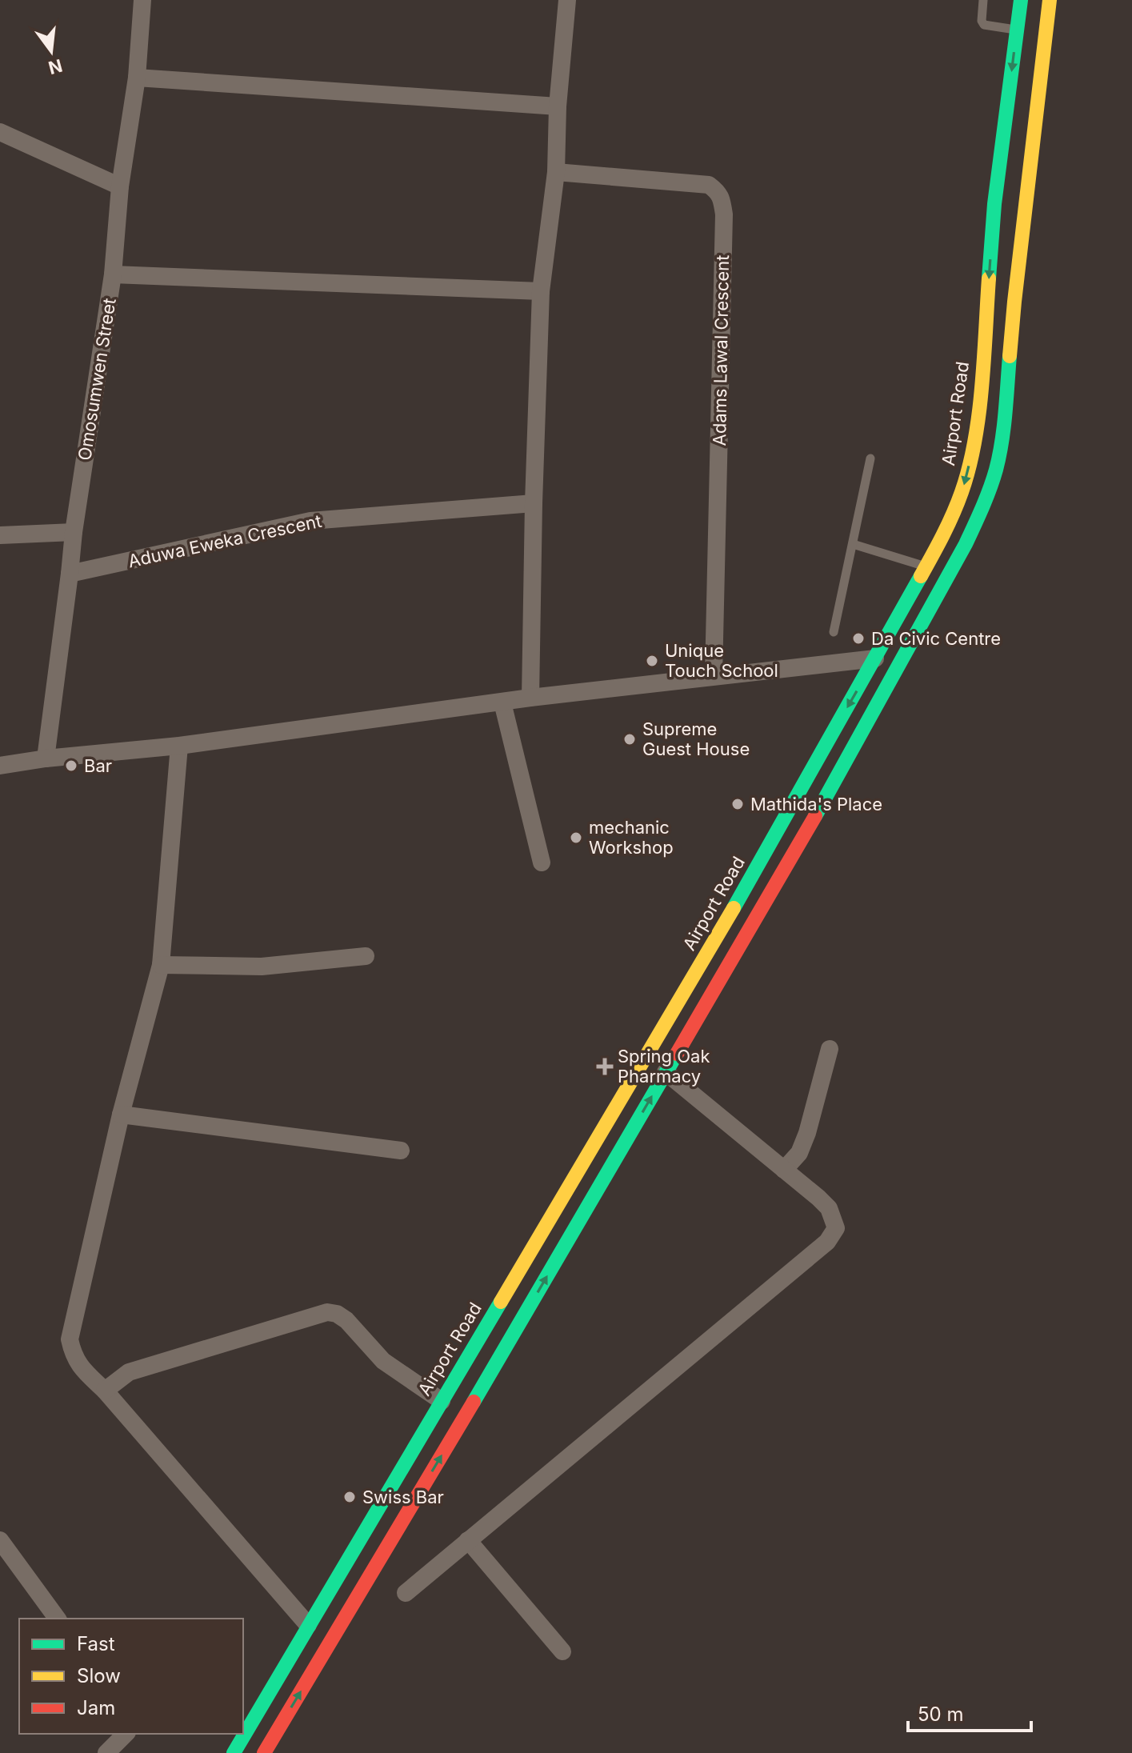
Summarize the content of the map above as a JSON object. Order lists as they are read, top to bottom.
{
  "streets": {
    "main road": ["Airport Road"],
    "street": ["Adams Lawal Crescent", "Omosumwen Street", "Aduwa Eweka Crescent"]
  },
  "crossings": [
    ["Omosumwen Street", "Aduwa Eweka Crescent"]
  ],
  "places": {
    "other": [
      "Da Civic Centre",
      "Unique Touch School",
      "Supreme Guest House",
      "Bar",
      "Mathida's Place",
      "mechanic Workshop",
      "Swiss Bar"
    ],
    "health": ["Spring Oak Pharmacy"]
  },
  "legend": ["Fast", "Slow", "Jam"],
  "scale_bar": "50 m",
  "north": "bottom"
}
